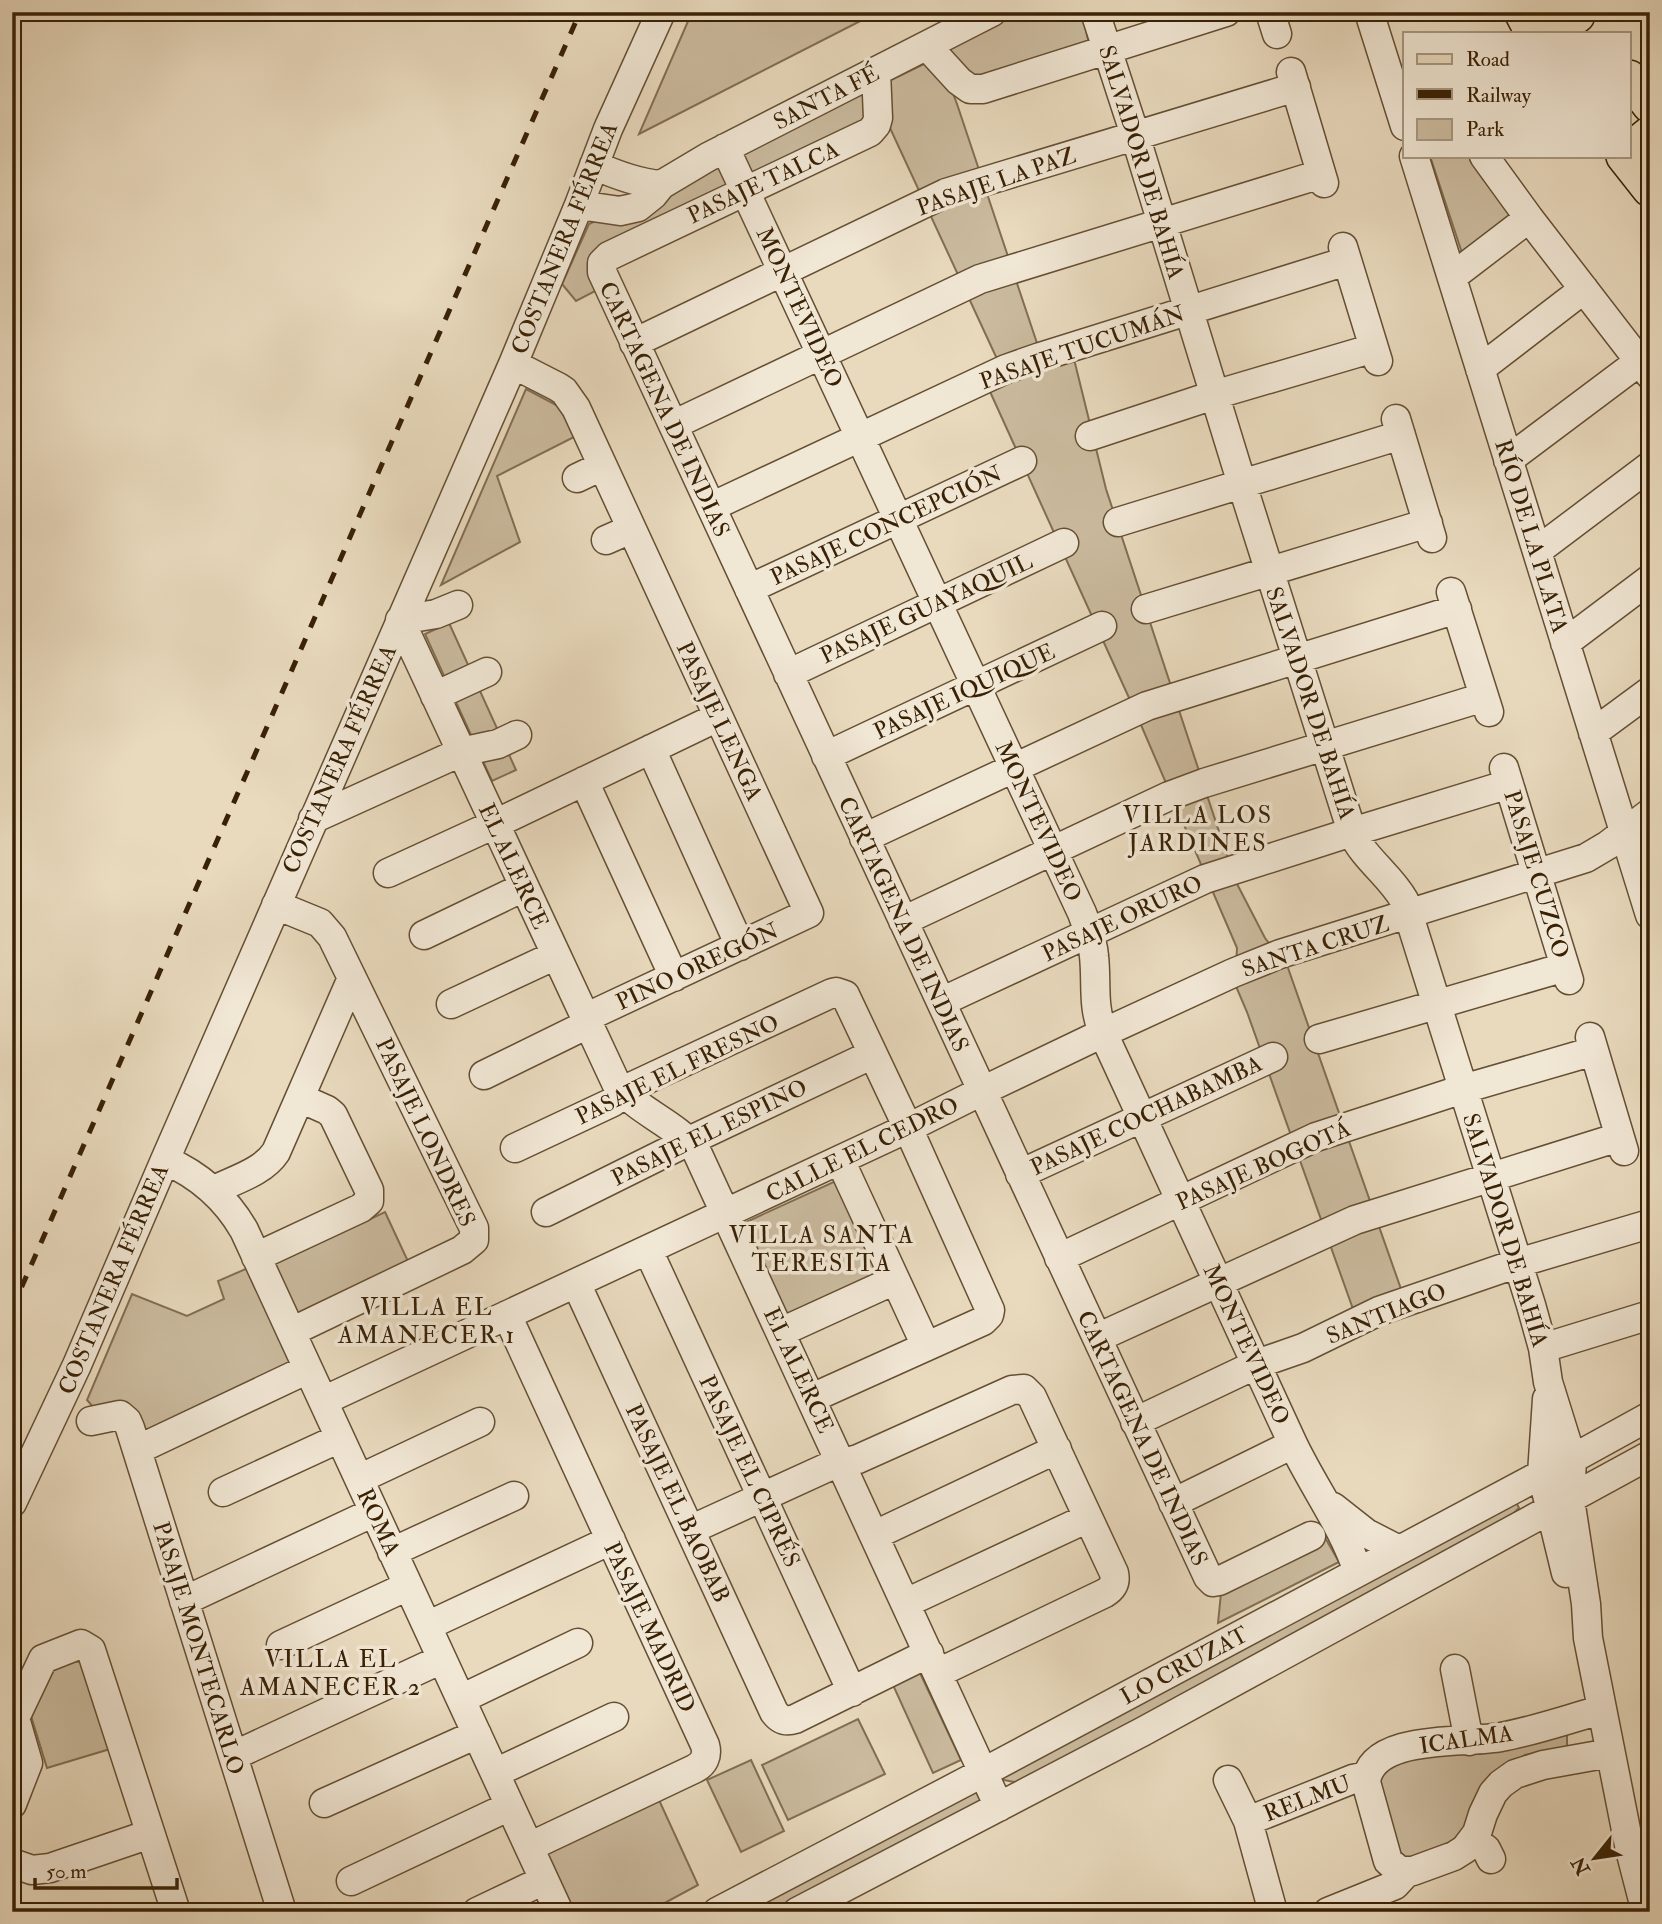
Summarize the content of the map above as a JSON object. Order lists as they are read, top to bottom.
{
  "streets": {
    "street": [
      "SANTA FÉ",
      "SALVADOR DE BAHÍA",
      "PASAJE LA PAZ",
      "PASAJE TALCA",
      "COSTANERA FÉRREA",
      "MONTEVIDEO",
      "PASAJE TUCUMÁN",
      "CARTAGENA DE INDIAS",
      "PASAJE CONCEPCIÓN",
      "RÍO DE LA PLATA",
      "PASAJE GUAYAQUIL",
      "PASAJE IQUIQUE",
      "PASAJE LENGA",
      "EL ALERCE",
      "PASAJE CUZCO",
      "PASAJE ORURO",
      "SANTA CRUZ",
      "PINO OREGÓN",
      "PASAJE EL FRESNO",
      "PASAJE COCHABAMBA",
      "PASAJE LONDRES",
      "PASAJE EL ESPINO",
      "CALLE EL CEDRO",
      "PASAJE BOGOTÁ",
      "SANTIAGO",
      "PASAJE EL CIPRÉS",
      "PASAJE EL BAOBAB",
      "ROMA",
      "PASAJE MADRID",
      "PASAJE MONTECARLO",
      "LO CRUZAT",
      "ICALMA",
      "RELMU"
    ]
  },
  "crossings": [
    ["SANTA FÉ", "PASAJE TALCA"],
    ["SANTA FÉ", "COSTANERA FÉRREA"],
    ["SANTA FÉ", "MONTEVIDEO"],
    ["SALVADOR DE BAHÍA", "PASAJE LA PAZ"],
    ["SALVADOR DE BAHÍA", "PASAJE TUCUMÁN"],
    ["SALVADOR DE BAHÍA", "PASAJE CUZCO"],
    ["SALVADOR DE BAHÍA", "PASAJE ORURO"],
    ["SALVADOR DE BAHÍA", "SANTA CRUZ"],
    ["SALVADOR DE BAHÍA", "PASAJE BOGOTÁ"],
    ["SALVADOR DE BAHÍA", "SANTIAGO"],
    ["SALVADOR DE BAHÍA", "LO CRUZAT"],
    ["PASAJE LA PAZ", "MONTEVIDEO"],
    ["PASAJE LA PAZ", "CARTAGENA DE INDIAS"],
    ["PASAJE TALCA", "MONTEVIDEO"],
    ["PASAJE TALCA", "CARTAGENA DE INDIAS"],
    ["COSTANERA FÉRREA", "PASAJE LENGA"],
    ["COSTANERA FÉRREA", "EL ALERCE"],
    ["COSTANERA FÉRREA", "PASAJE LONDRES"],
    ["COSTANERA FÉRREA", "ROMA"],
    ["MONTEVIDEO", "PASAJE TUCUMÁN"],
    ["MONTEVIDEO", "PASAJE CONCEPCIÓN"],
    ["MONTEVIDEO", "PASAJE GUAYAQUIL"],
    ["MONTEVIDEO", "PASAJE IQUIQUE"],
    ["MONTEVIDEO", "PASAJE ORURO"],
    ["MONTEVIDEO", "SANTA CRUZ"],
    ["MONTEVIDEO", "PASAJE COCHABAMBA"],
    ["MONTEVIDEO", "PASAJE BOGOTÁ"],
    ["MONTEVIDEO", "SANTIAGO"],
    ["MONTEVIDEO", "LO CRUZAT"],
    ["PASAJE TUCUMÁN", "CARTAGENA DE INDIAS"],
    ["CARTAGENA DE INDIAS", "PASAJE CONCEPCIÓN"],
    ["CARTAGENA DE INDIAS", "PASAJE GUAYAQUIL"],
    ["CARTAGENA DE INDIAS", "PASAJE IQUIQUE"],
    ["CARTAGENA DE INDIAS", "PASAJE ORURO"],
    ["CARTAGENA DE INDIAS", "SANTA CRUZ"],
    ["CARTAGENA DE INDIAS", "PASAJE COCHABAMBA"],
    ["CARTAGENA DE INDIAS", "CALLE EL CEDRO"],
    ["CARTAGENA DE INDIAS", "PASAJE BOGOTÁ"],
    ["CARTAGENA DE INDIAS", "SANTIAGO"],
    ["RÍO DE LA PLATA", "SANTA CRUZ"],
    ["PASAJE LENGA", "PINO OREGÓN"],
    ["EL ALERCE", "PINO OREGÓN"],
    ["EL ALERCE", "PASAJE EL FRESNO"],
    ["EL ALERCE", "PASAJE EL ESPINO"],
    ["EL ALERCE", "CALLE EL CEDRO"],
    ["EL ALERCE", "LO CRUZAT"],
    ["PASAJE CUZCO", "PASAJE ORURO"],
    ["PASAJE CUZCO", "SANTA CRUZ"],
    ["SANTA CRUZ", "CALLE EL CEDRO"],
    ["PASAJE EL FRESNO", "PASAJE EL ESPINO"],
    ["PASAJE LONDRES", "ROMA"],
    ["CALLE EL CEDRO", "PASAJE EL CIPRÉS"],
    ["CALLE EL CEDRO", "PASAJE EL BAOBAB"],
    ["CALLE EL CEDRO", "ROMA"],
    ["CALLE EL CEDRO", "PASAJE MADRID"],
    ["PASAJE EL CIPRÉS", "PASAJE EL BAOBAB"],
    ["ROMA", "PASAJE MADRID"],
    ["ICALMA", "RELMU"]
  ],
  "districts": [
    "VILLA LOS JARDINES",
    "VILLA SANTA TERESITA",
    "VILLA EL AMANECER 1",
    "VILLA EL AMANECER 2"
  ],
  "legend": ["Road", "Railway", "Park"],
  "scale_bar": "50 m",
  "north": "bottom left"
}
